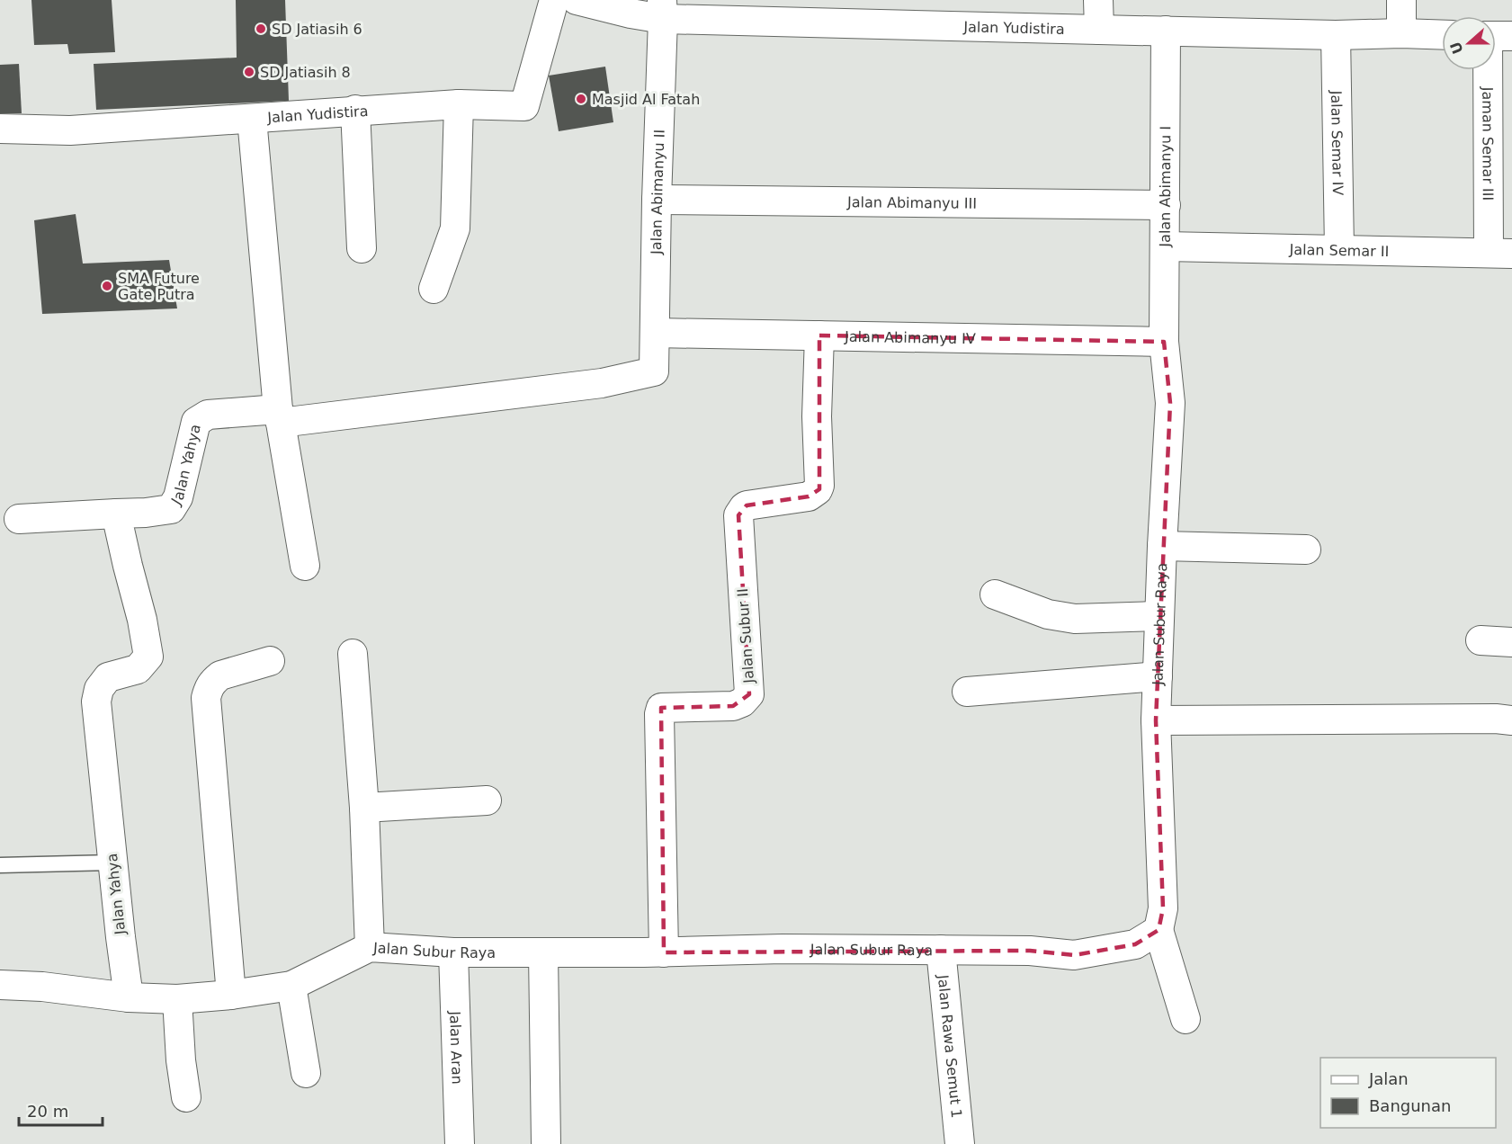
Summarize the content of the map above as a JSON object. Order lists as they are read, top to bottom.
{
  "streets": {
    "street": [
      "Jalan Yudistira",
      "Jalan Semar IV",
      "Jaman Semar III",
      "Jalan Abimanyu I",
      "Jalan Abimanyu II",
      "Jalan Abimanyu III",
      "Jalan Semar II",
      "Jalan Abimanyu IV",
      "Jalan Yahya",
      "Jalan Subur Raya",
      "Jalan Subur II",
      "Jalan Rawa Semut 1",
      "Jalan Aran"
    ]
  },
  "crossings": [
    ["Jalan Yudistira", "Jalan Semar IV"],
    ["Jalan Yudistira", "Jalan Abimanyu I"],
    ["Jalan Yudistira", "Jalan Abimanyu II"],
    ["Jalan Semar IV", "Jalan Semar II"],
    ["Jaman Semar III", "Jalan Semar II"],
    ["Jalan Abimanyu I", "Jalan Abimanyu III"],
    ["Jalan Abimanyu I", "Jalan Semar II"],
    ["Jalan Abimanyu I", "Jalan Abimanyu IV"],
    ["Jalan Abimanyu I", "Jalan Subur Raya"],
    ["Jalan Abimanyu II", "Jalan Abimanyu III"],
    ["Jalan Abimanyu II", "Jalan Abimanyu IV"],
    ["Jalan Abimanyu II", "Jalan Yahya"],
    ["Jalan Abimanyu IV", "Jalan Yahya"],
    ["Jalan Abimanyu IV", "Jalan Subur Raya"],
    ["Jalan Abimanyu IV", "Jalan Subur II"],
    ["Jalan Yahya", "Jalan Subur Raya"],
    ["Jalan Subur Raya", "Jalan Subur II"],
    ["Jalan Subur Raya", "Jalan Rawa Semut 1"],
    ["Jalan Subur Raya", "Jalan Aran"]
  ],
  "places": [
    "SD Jatiasih 6",
    "SD Jatiasih 8",
    "Masjid Al Fatah",
    "SMA Future Gate Putra"
  ],
  "legend": ["Jalan", "Bangunan"],
  "scale_bar": "20 m",
  "north": "left"
}
